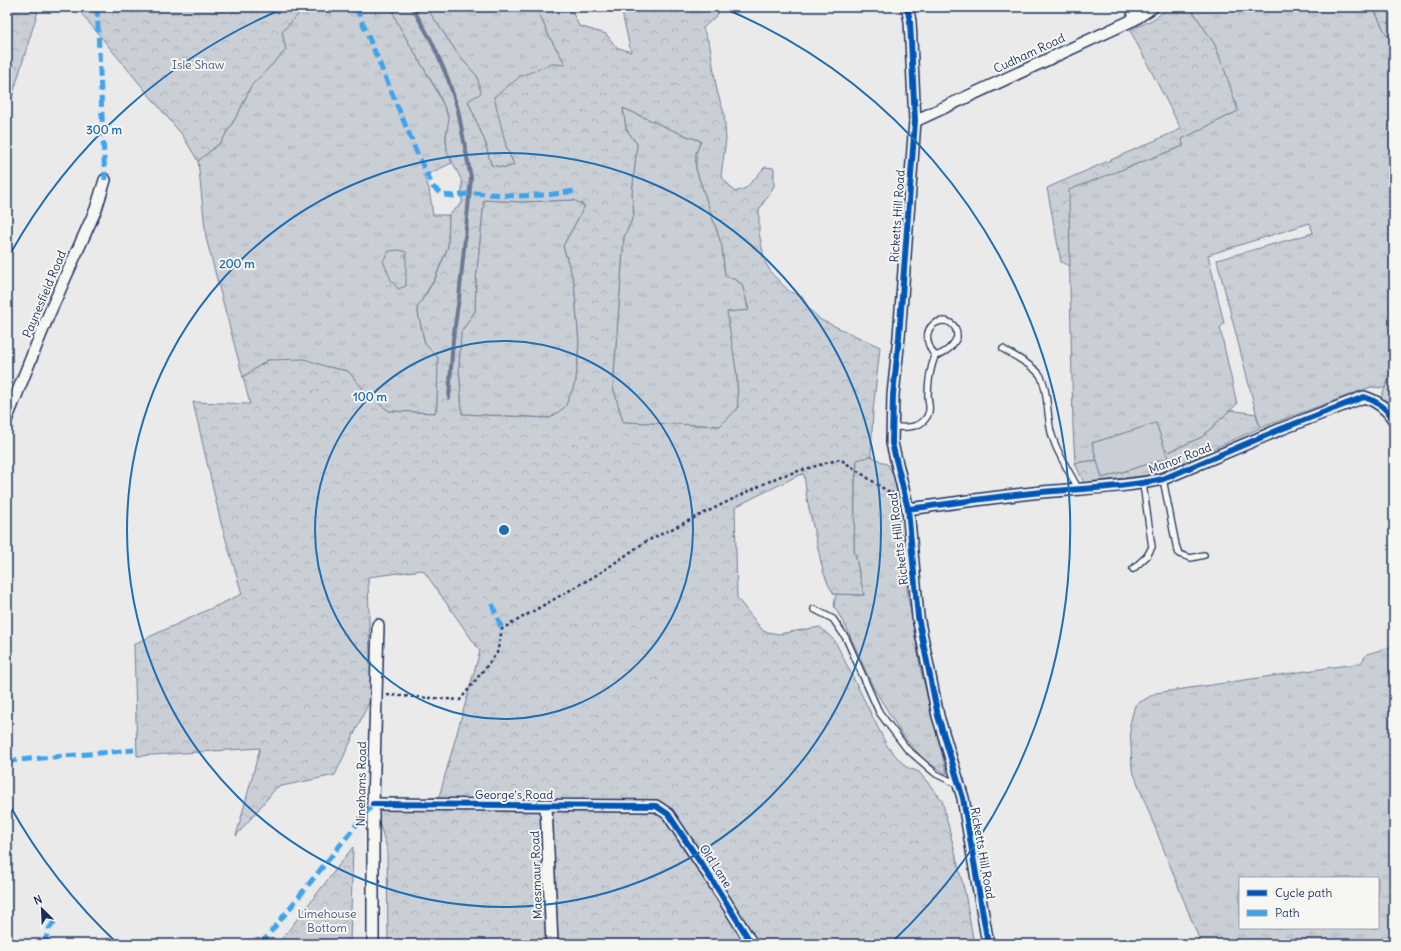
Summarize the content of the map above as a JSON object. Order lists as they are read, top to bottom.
{
  "streets": {
    "street": [
      "Cudham Road",
      "Ricketts Hill Road",
      "Paynesfield Road",
      "Manor Road",
      "Ninehams Road",
      "George's Road",
      "Old Lane",
      "Maesmaur Road"
    ]
  },
  "crossings": [
    ["Cudham Road", "Ricketts Hill Road"],
    ["Ricketts Hill Road", "Manor Road"],
    ["Ninehams Road", "George's Road"],
    ["George's Road", "Old Lane"],
    ["George's Road", "Maesmaur Road"]
  ],
  "parks": ["Isle Shaw", "Limehouse Bottom"],
  "legend": ["Cycle path", "Path"],
  "north": "top left",
  "rings": ["300 m", "200 m", "100 m"]
}
